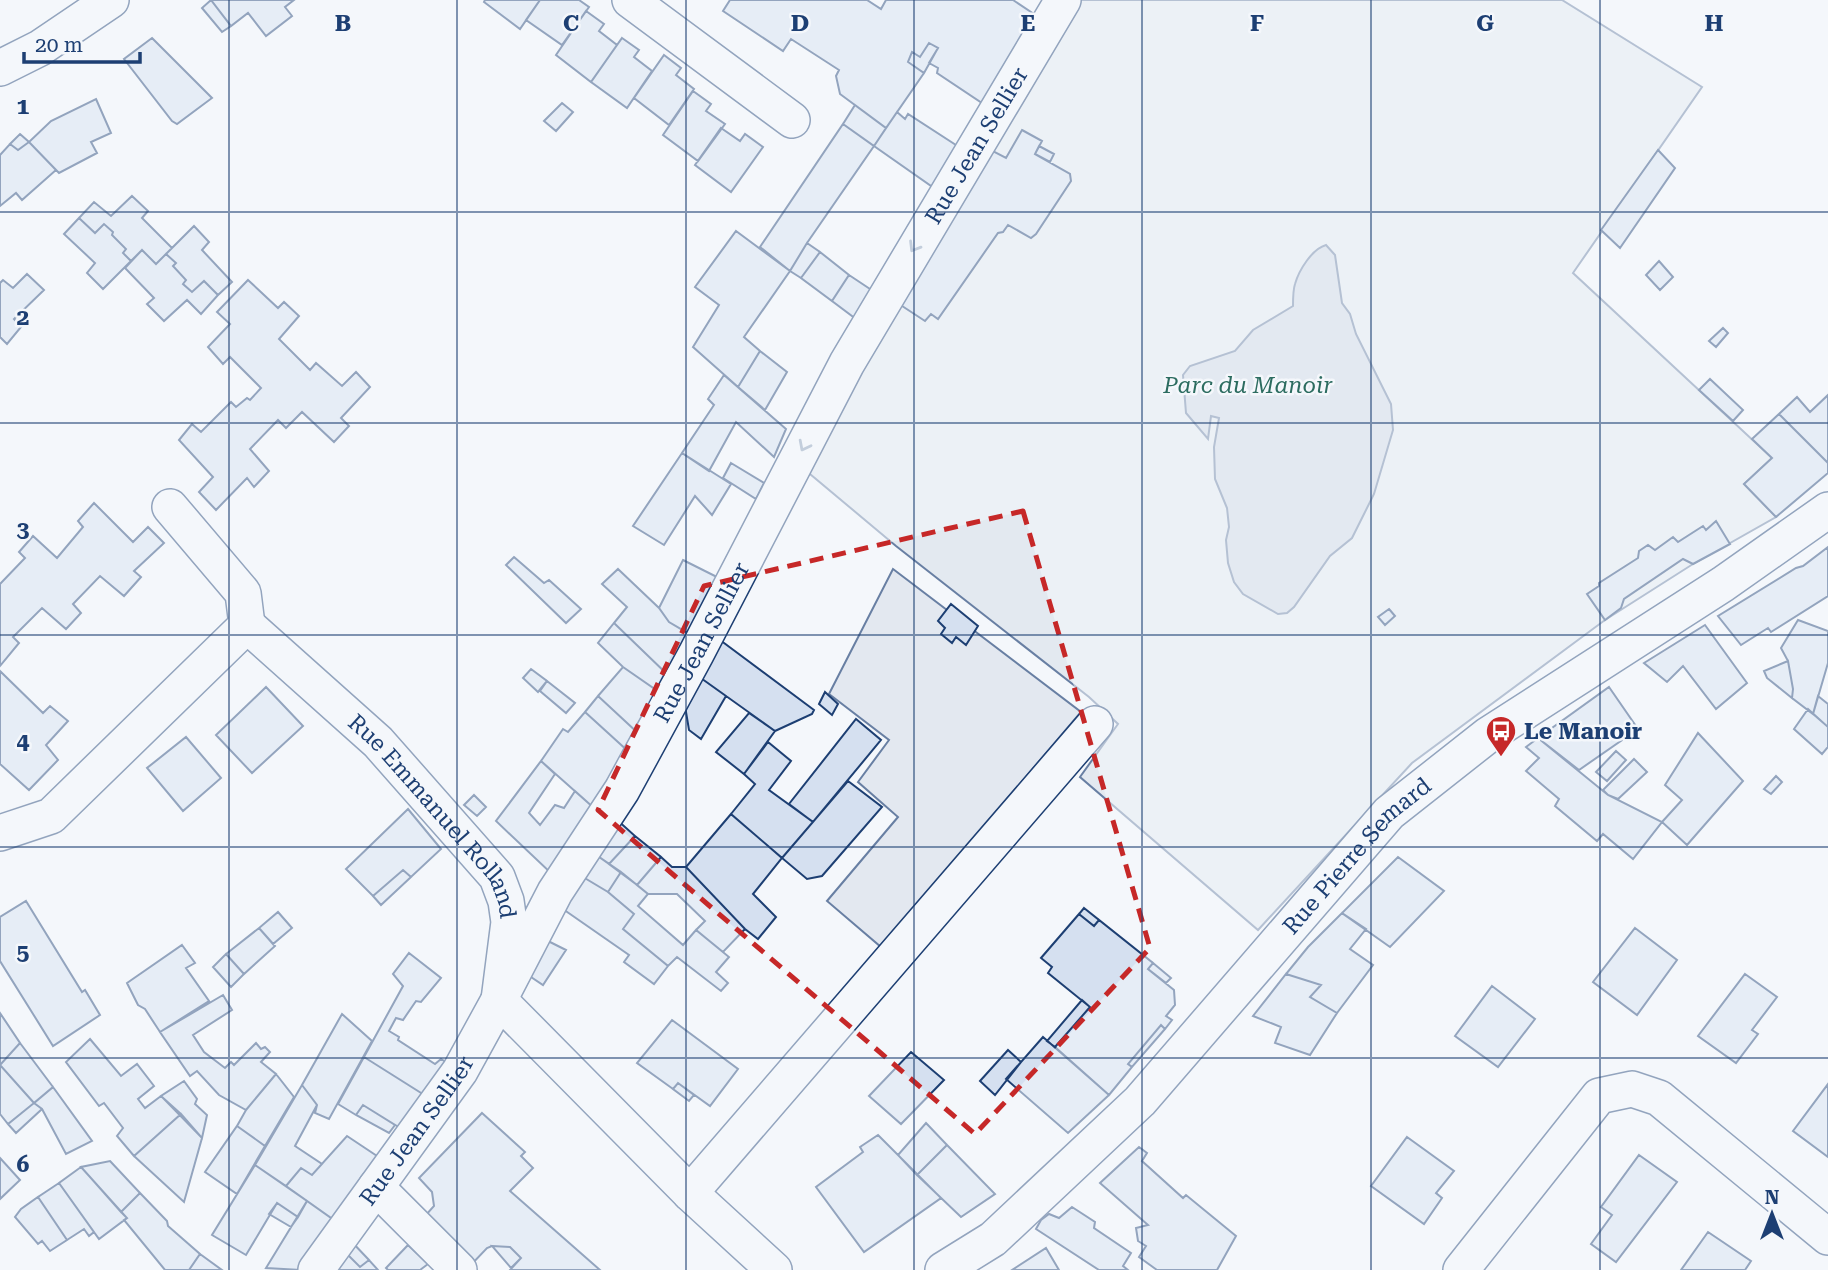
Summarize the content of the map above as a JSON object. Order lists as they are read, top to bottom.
{
  "streets": {
    "street": ["Rue Jean Sellier", "Rue Emmanuel Rolland", "Rue Pierre Semard"]
  },
  "crossings": [
    ["Rue Jean Sellier", "Rue Emmanuel Rolland"]
  ],
  "one_way": ["Rue Jean Sellier"],
  "parks": ["Parc du Manoir"],
  "places": {
    "bus stop": ["Le Manoir"]
  },
  "scale_bar": "20 m",
  "north": "top",
  "grid": {
    "columns": [
      "B",
      "C",
      "D",
      "E",
      "F",
      "G",
      "H"
    ],
    "rows": [
      "1",
      "2",
      "3",
      "4",
      "5",
      "6"
    ]
  }
}
